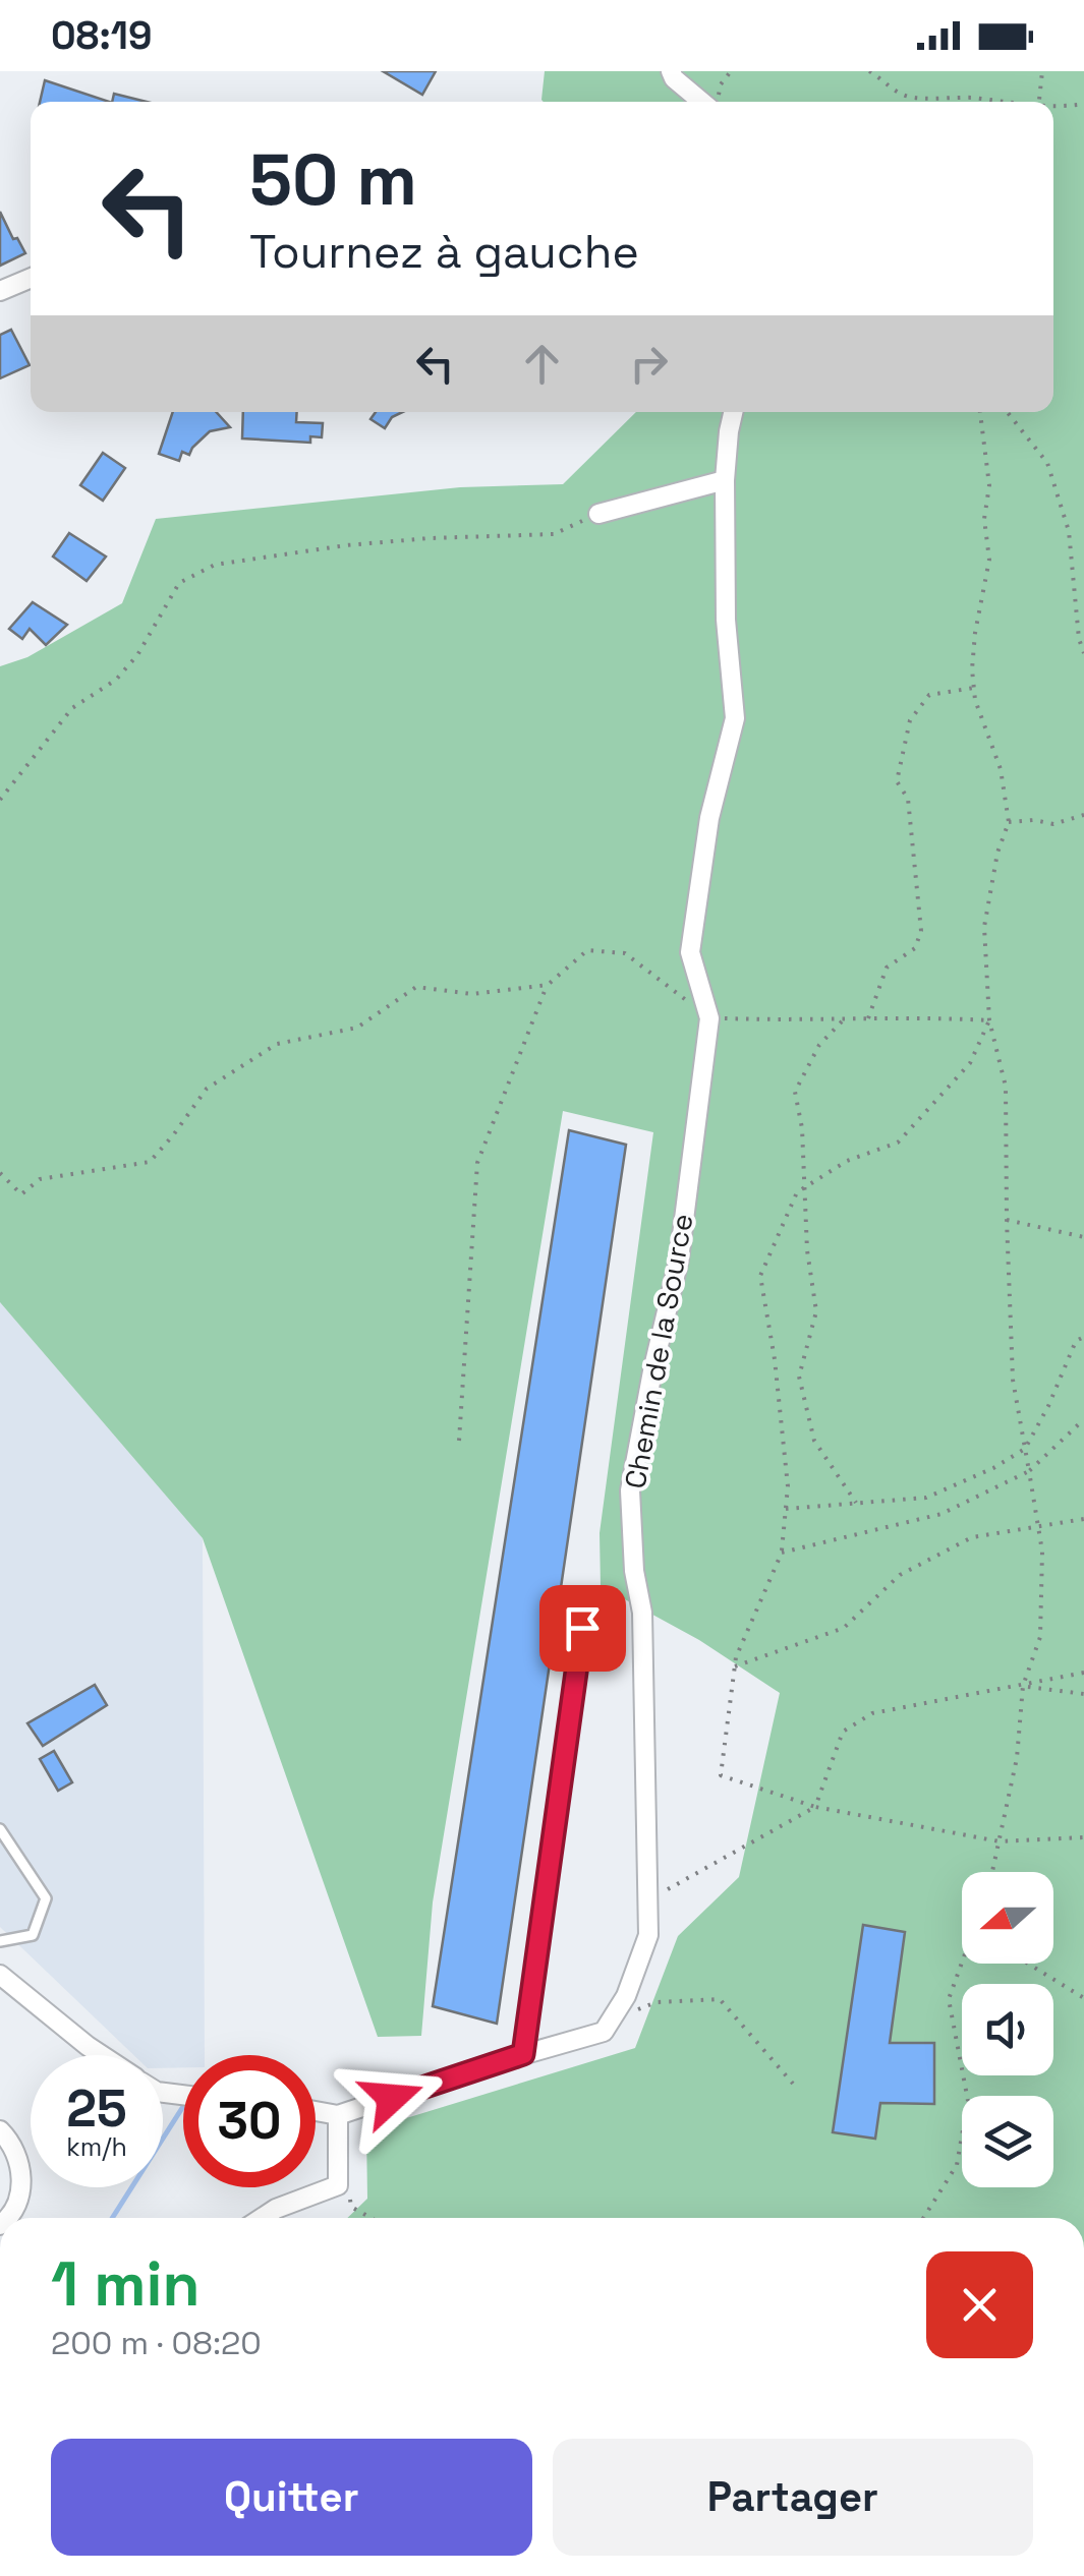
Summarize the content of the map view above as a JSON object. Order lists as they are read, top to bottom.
{
  "streets": {
    "street": ["Chemin de la Source"]
  },
  "north": "left",
  "page": {
    "status": "08:19",
    "turn": ["50 m", "Tournez à gauche"],
    "speed": "25 km/h",
    "limit": "30",
    "heading": ["1 min", "200 m · 08:20"],
    "buttons": ["Quitter", "Partager"]
  }
}
